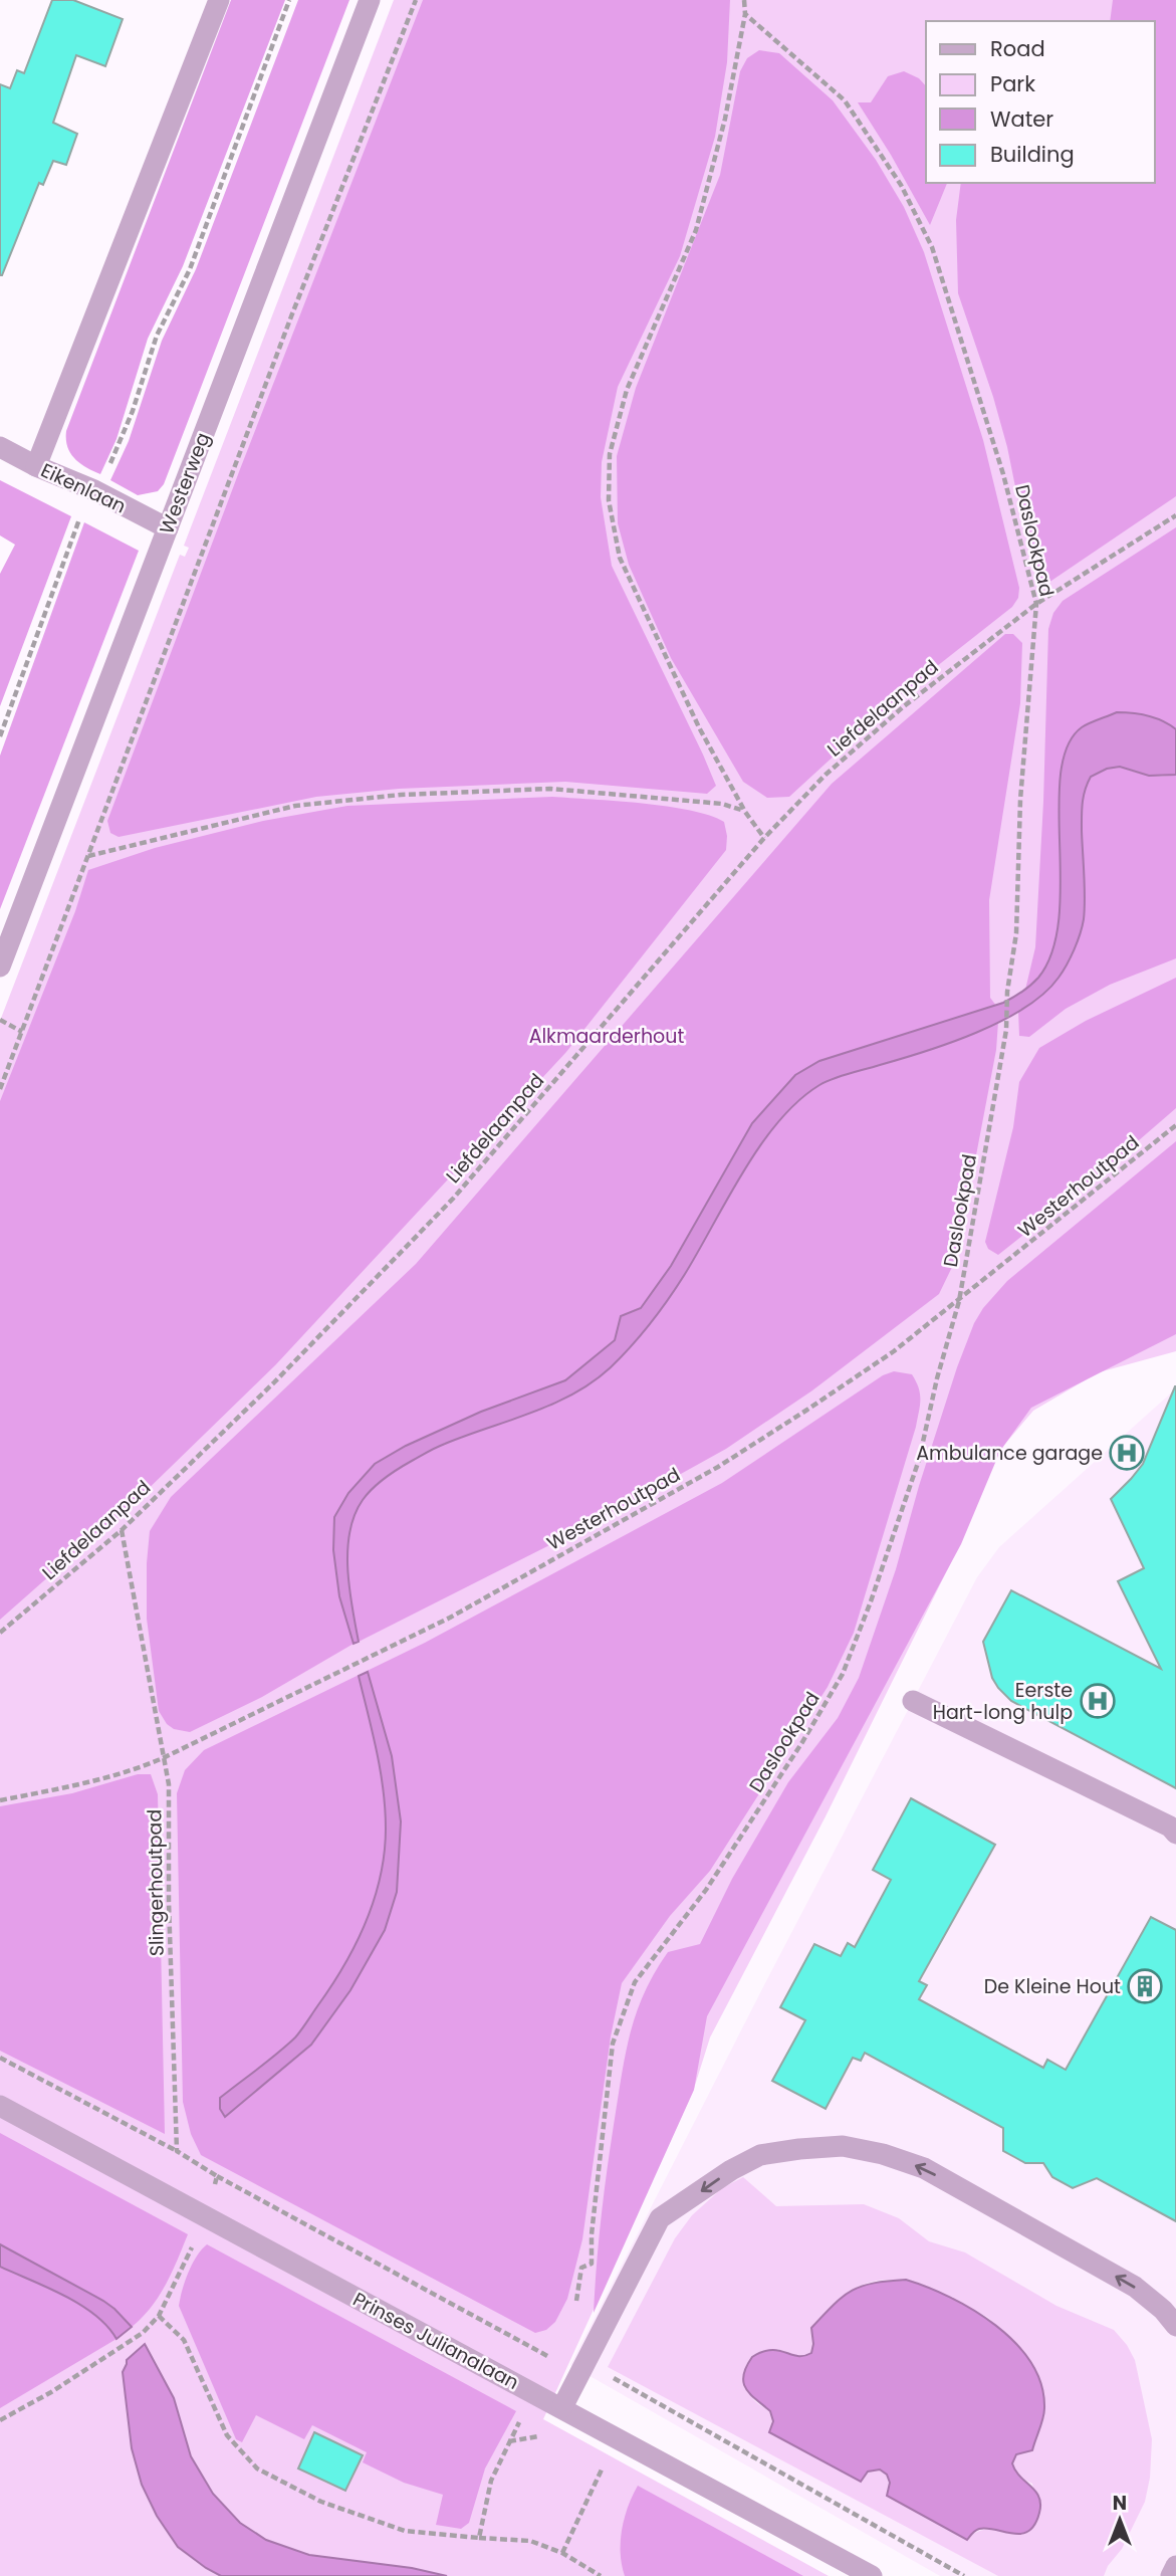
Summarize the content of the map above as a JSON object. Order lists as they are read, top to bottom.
{
  "streets": {
    "street": ["Westerweg", "Eikenlaan", "Prinses Julianalaan"],
    "path": [
      "Daslookpad",
      "Liefdelaanpad",
      "Westerhoutpad",
      "Slingerhoutpad"
    ]
  },
  "crossings": [
    ["Westerweg", "Eikenlaan"],
    ["Daslookpad", "Liefdelaanpad"],
    ["Daslookpad", "Westerhoutpad"],
    ["Liefdelaanpad", "Slingerhoutpad"],
    ["Westerhoutpad", "Slingerhoutpad"]
  ],
  "parks": ["Alkmaarderhout"],
  "places": {
    "hospital": ["Ambulance garage", "Eerste Hart-long hulp"],
    "building": ["De Kleine Hout"]
  },
  "legend": [
    "Road",
    "Park",
    "Water",
    "Building"
  ],
  "north": "top"
}
